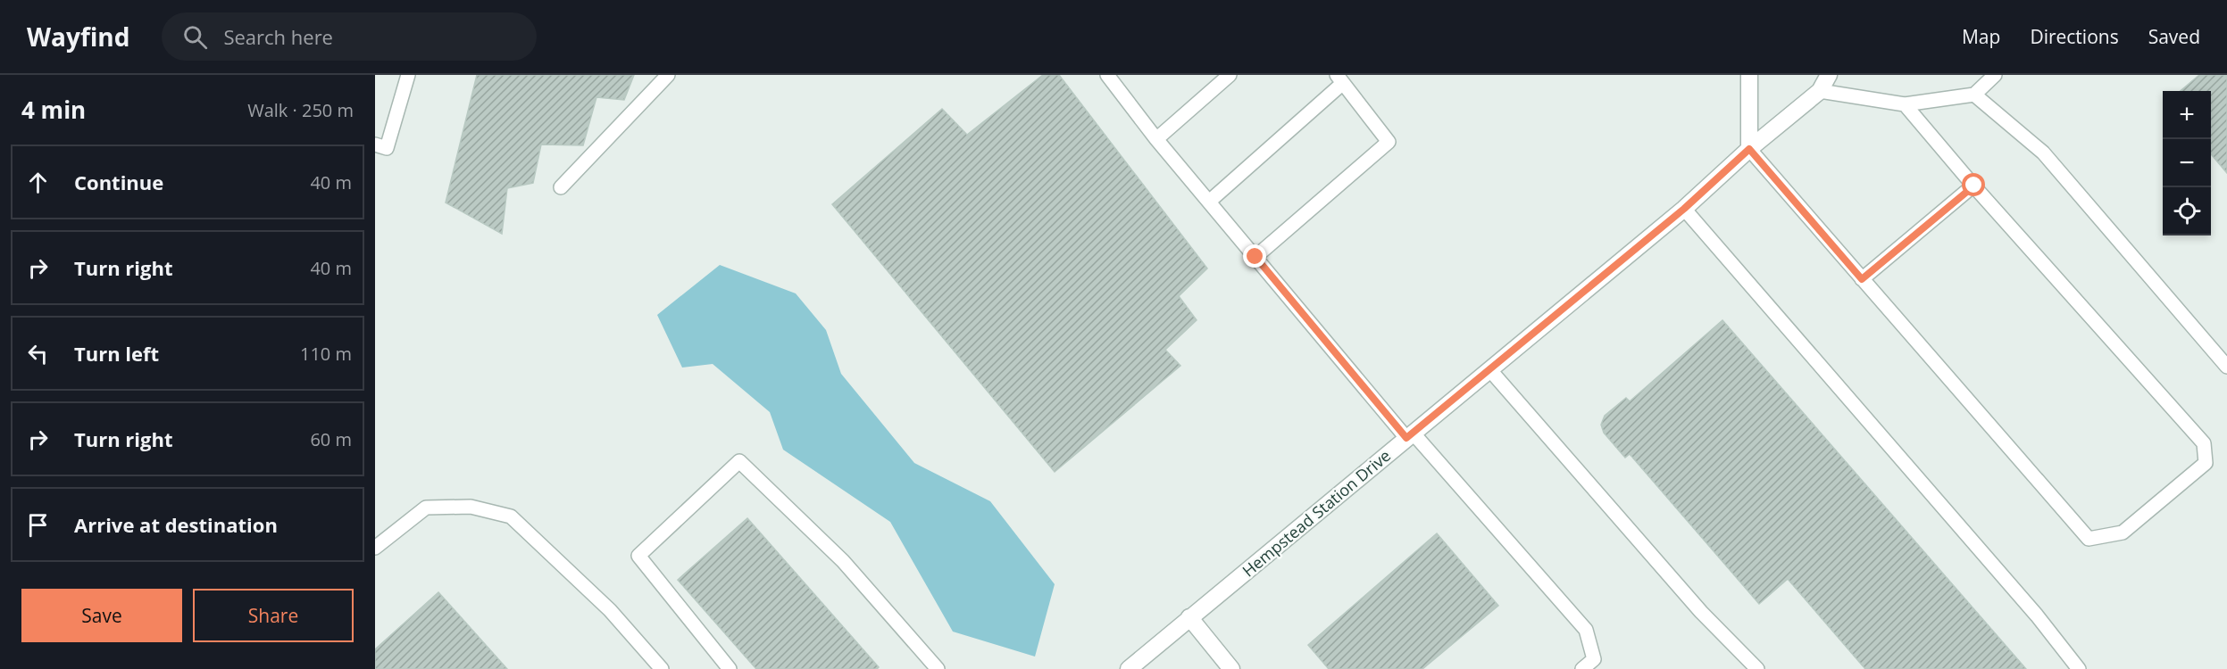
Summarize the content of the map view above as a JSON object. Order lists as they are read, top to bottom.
{
  "streets": {
    "street": ["Hempstead Station Drive"]
  },
  "page": {
    "header": "Wayfind",
    "search": "Search here",
    "nav": ["Map", "Directions", "Saved"],
    "heading": ["4 min", "Walk · 250 m"],
    "map_buttons": ["+", "−"],
    "list": [
      ["Continue", "40 m"],
      ["Turn right", "40 m"],
      ["Turn left", "110 m"],
      ["Turn right", "60 m"],
      "Arrive at destination"
    ],
    "buttons": ["Save", "Share"]
  }
}
